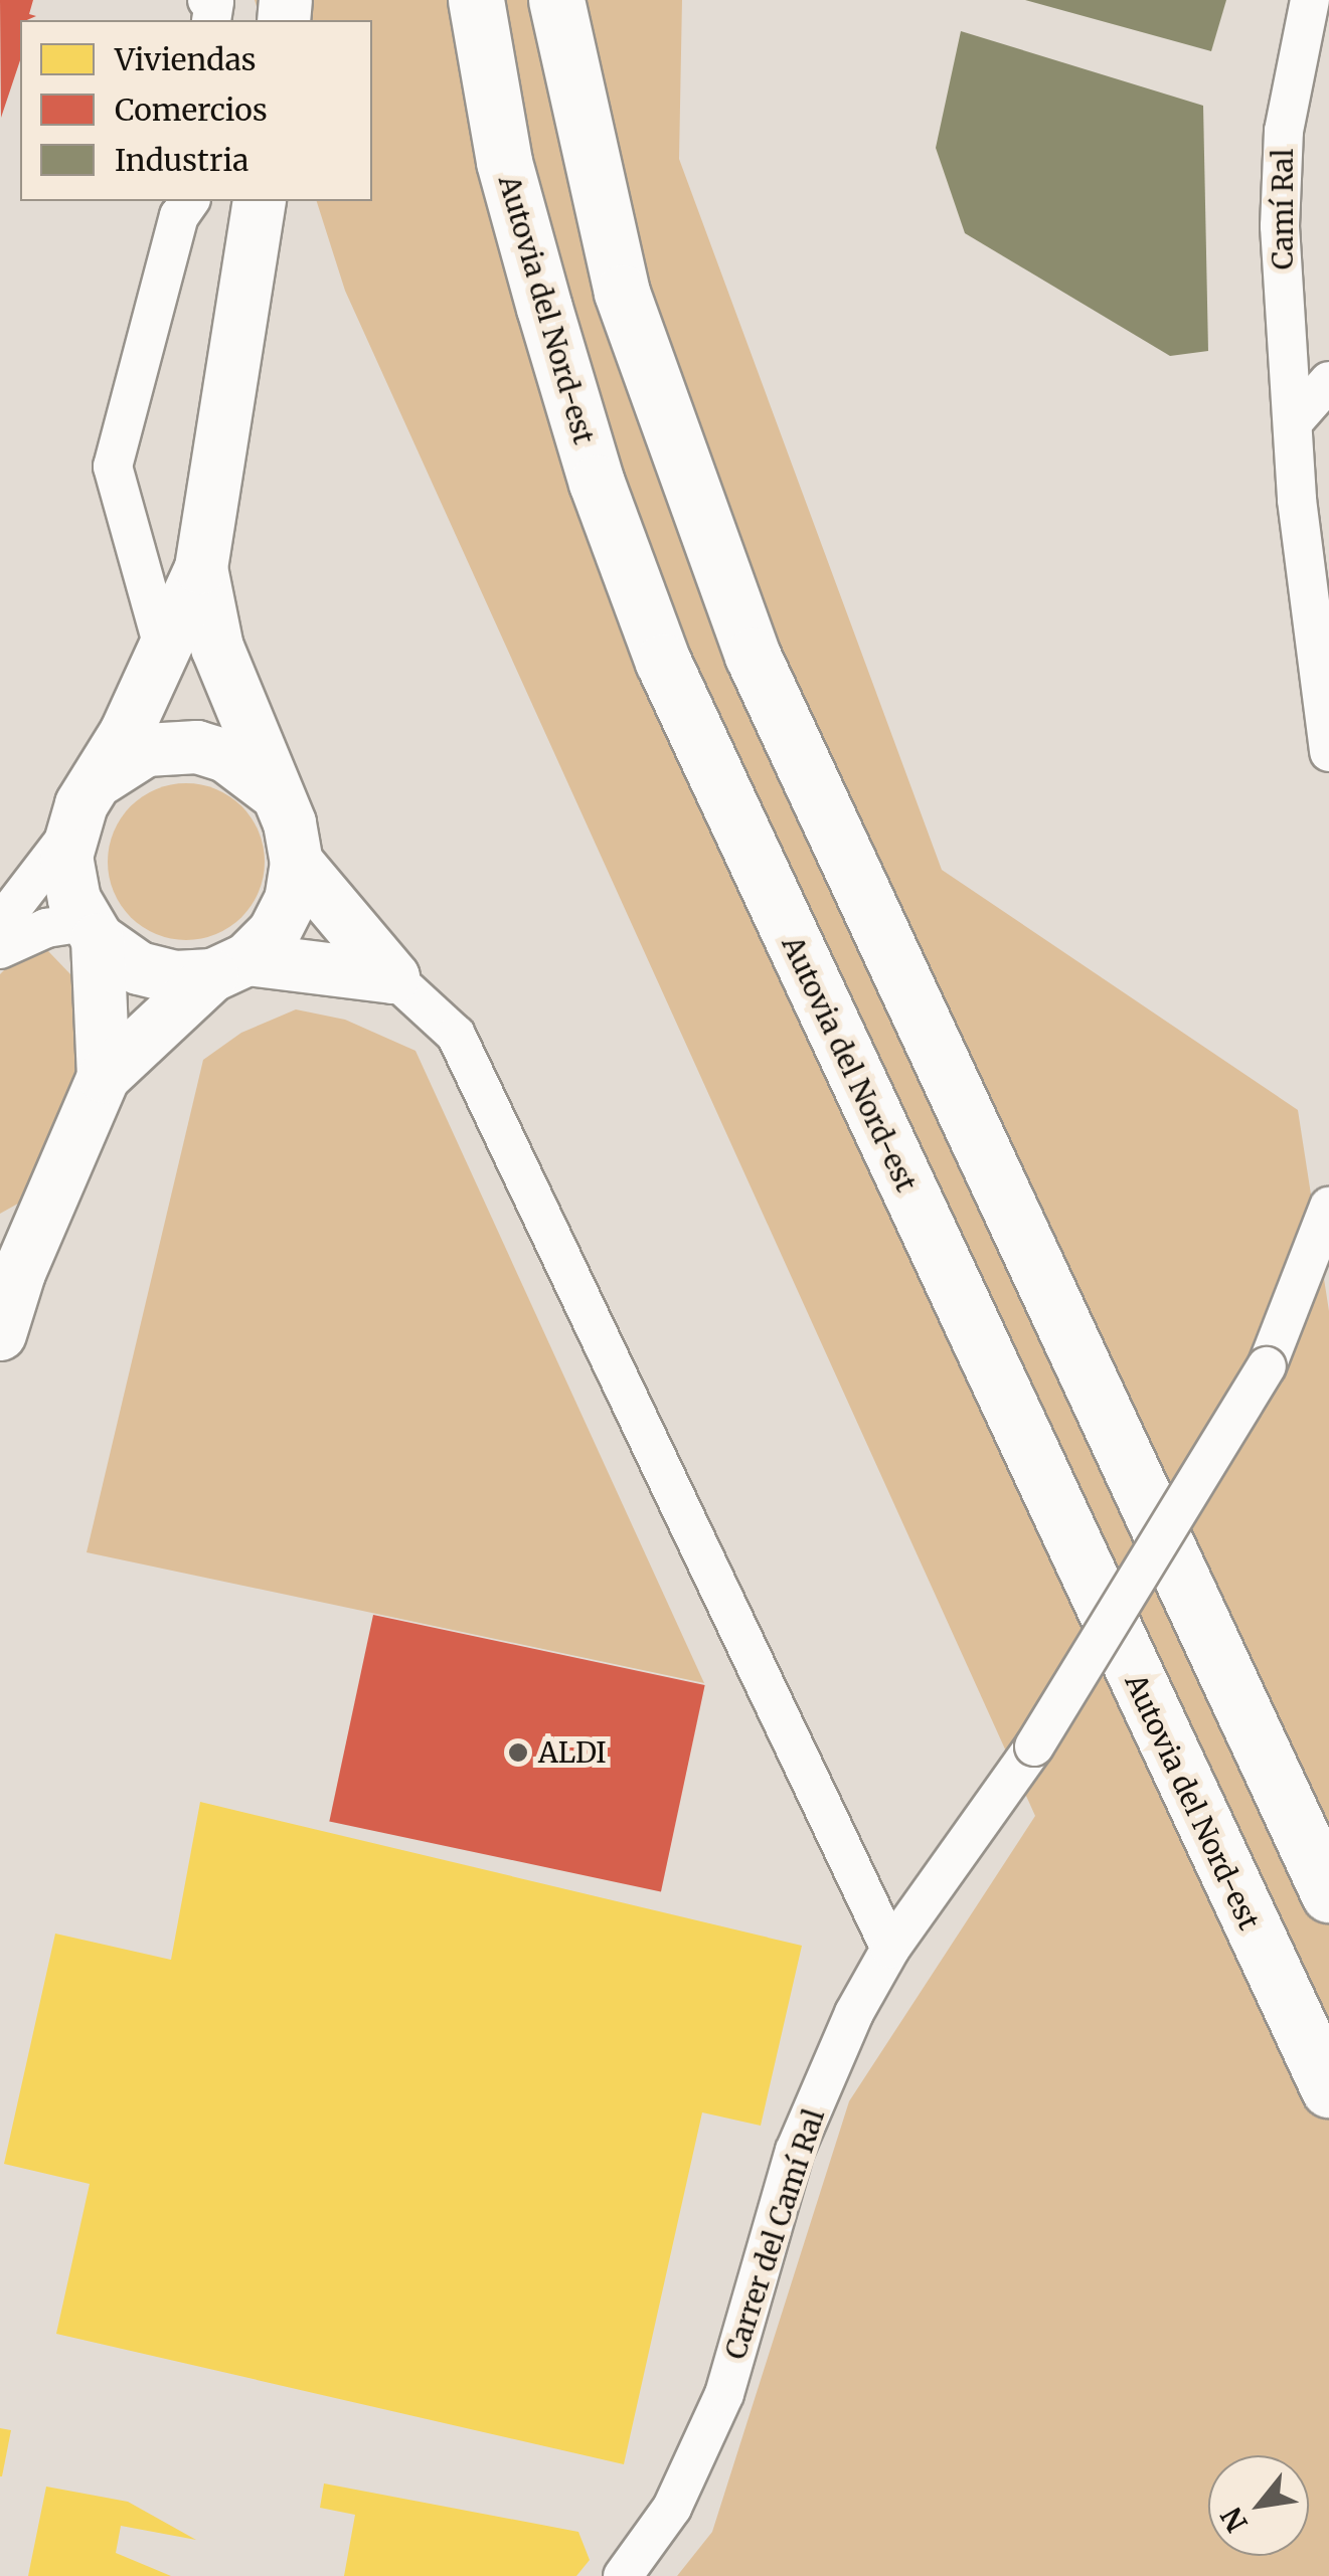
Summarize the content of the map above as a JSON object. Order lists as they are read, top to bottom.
{
  "streets": {
    "highway": ["Autovia del Nord-est"],
    "street": ["Camí Ral", "Carrer del Camí Ral"]
  },
  "places": ["ALDI"],
  "legend": ["Viviendas", "Comercios", "Industria"],
  "north": "bottom left"
}
